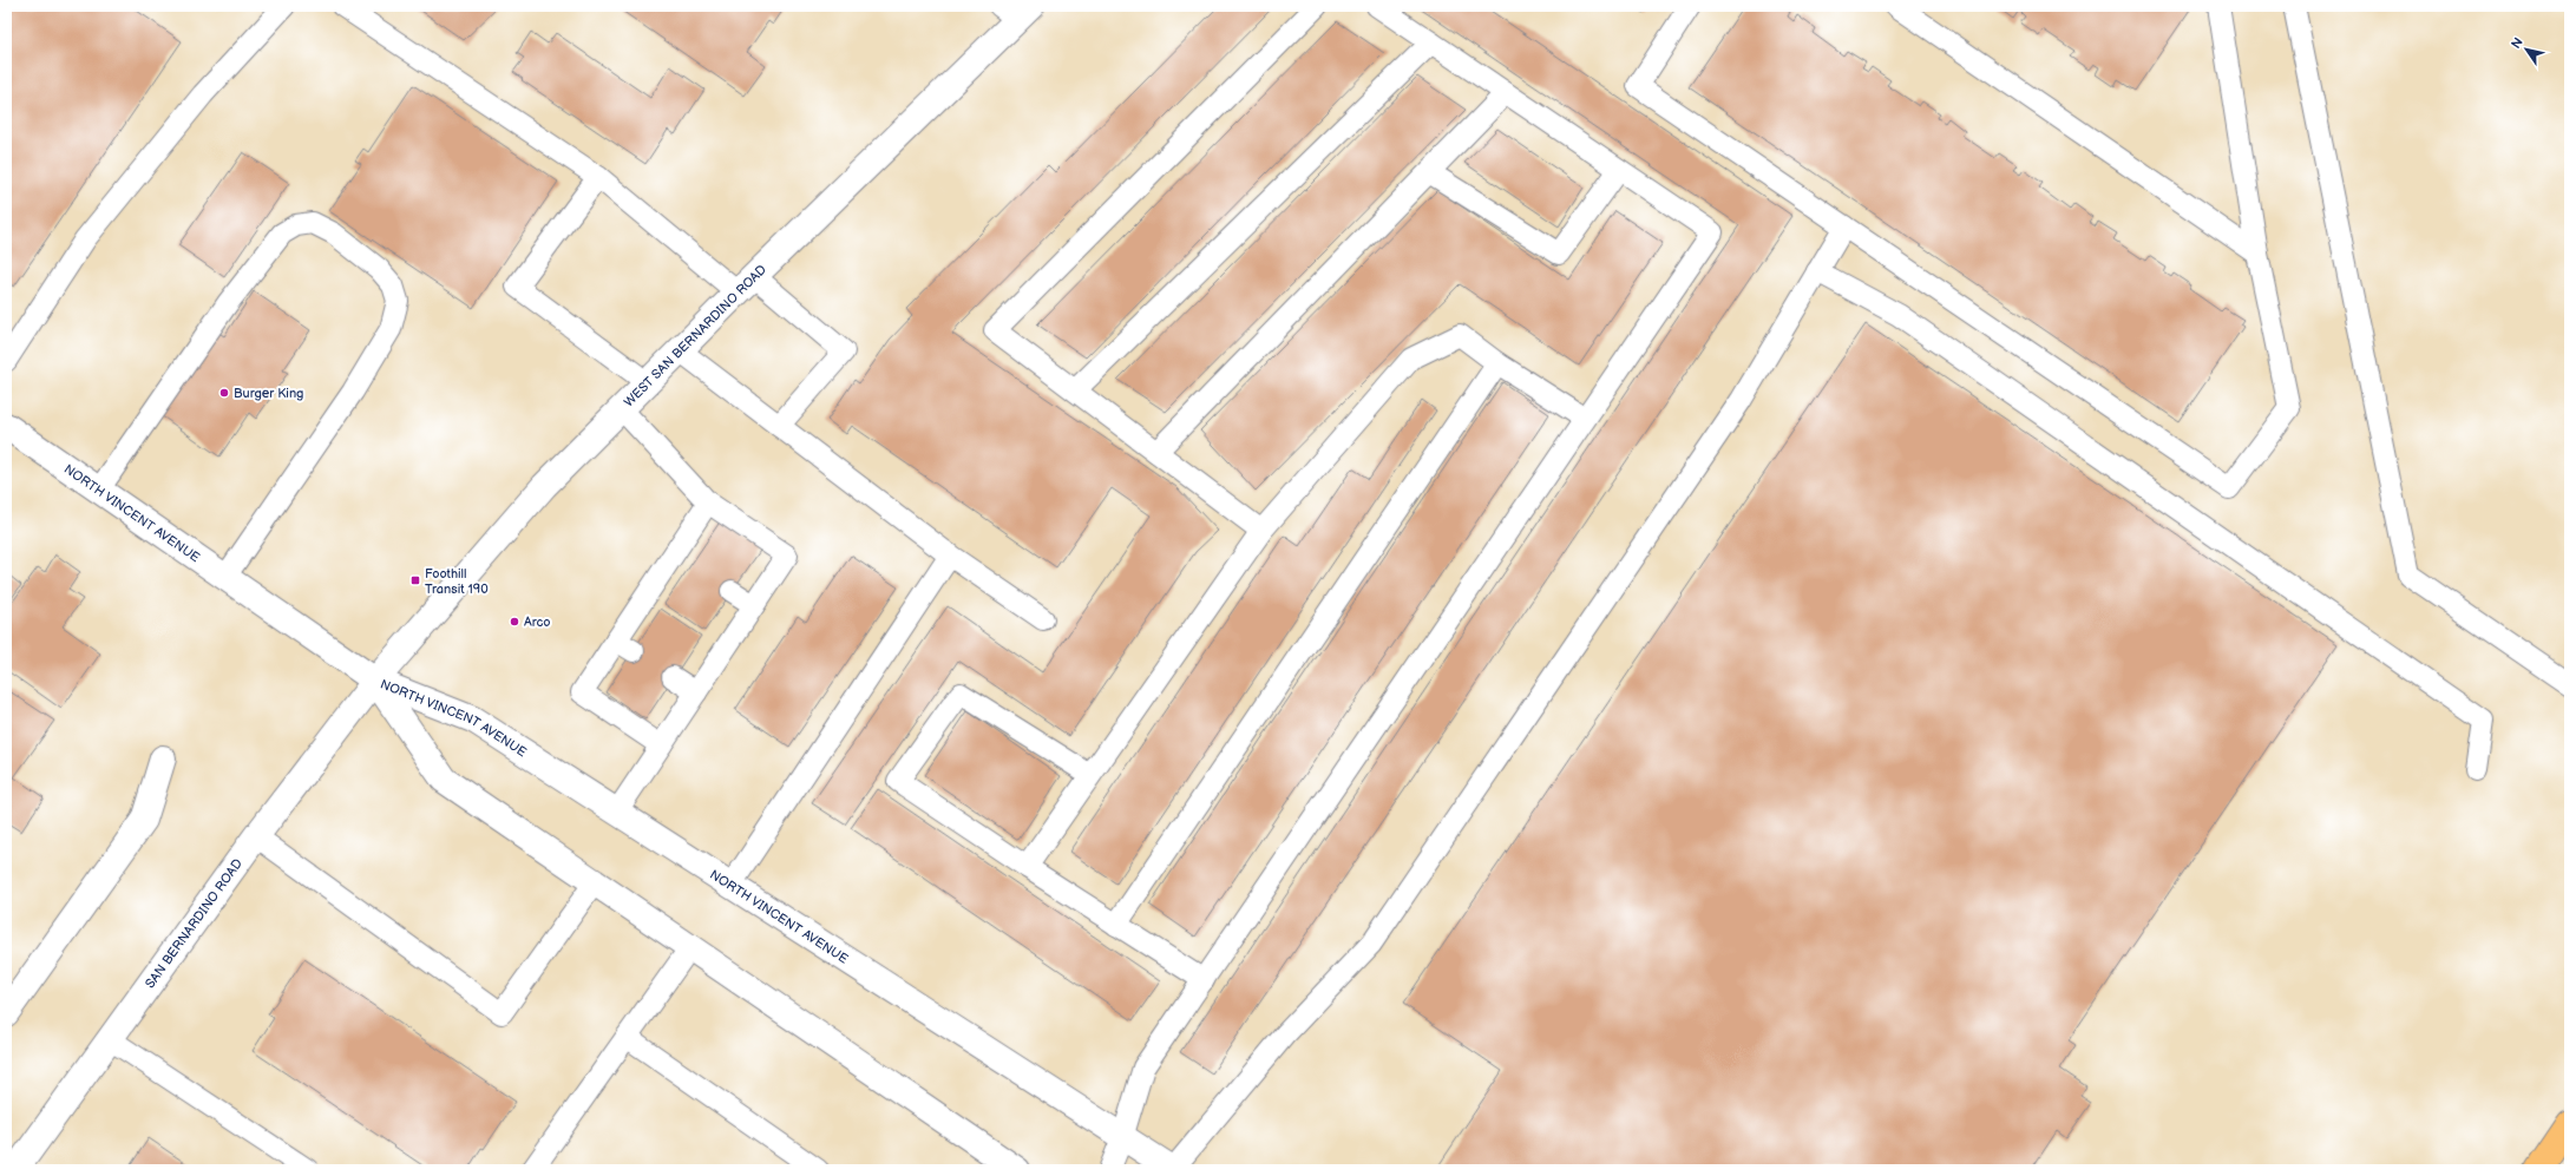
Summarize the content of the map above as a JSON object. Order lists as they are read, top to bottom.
{
  "streets": {
    "street": ["WEST SAN BERNARDINO ROAD", "NORTH VINCENT AVENUE", "SAN BERNARDINO ROAD"]
  },
  "crossings": [
    ["WEST SAN BERNARDINO ROAD", "NORTH VINCENT AVENUE"],
    ["WEST SAN BERNARDINO ROAD", "SAN BERNARDINO ROAD"],
    ["NORTH VINCENT AVENUE", "SAN BERNARDINO ROAD"]
  ],
  "places": {
    "other": ["Burger King", "Arco"],
    "transit": ["Foothill Transit 190"]
  },
  "north": "top left"
}
